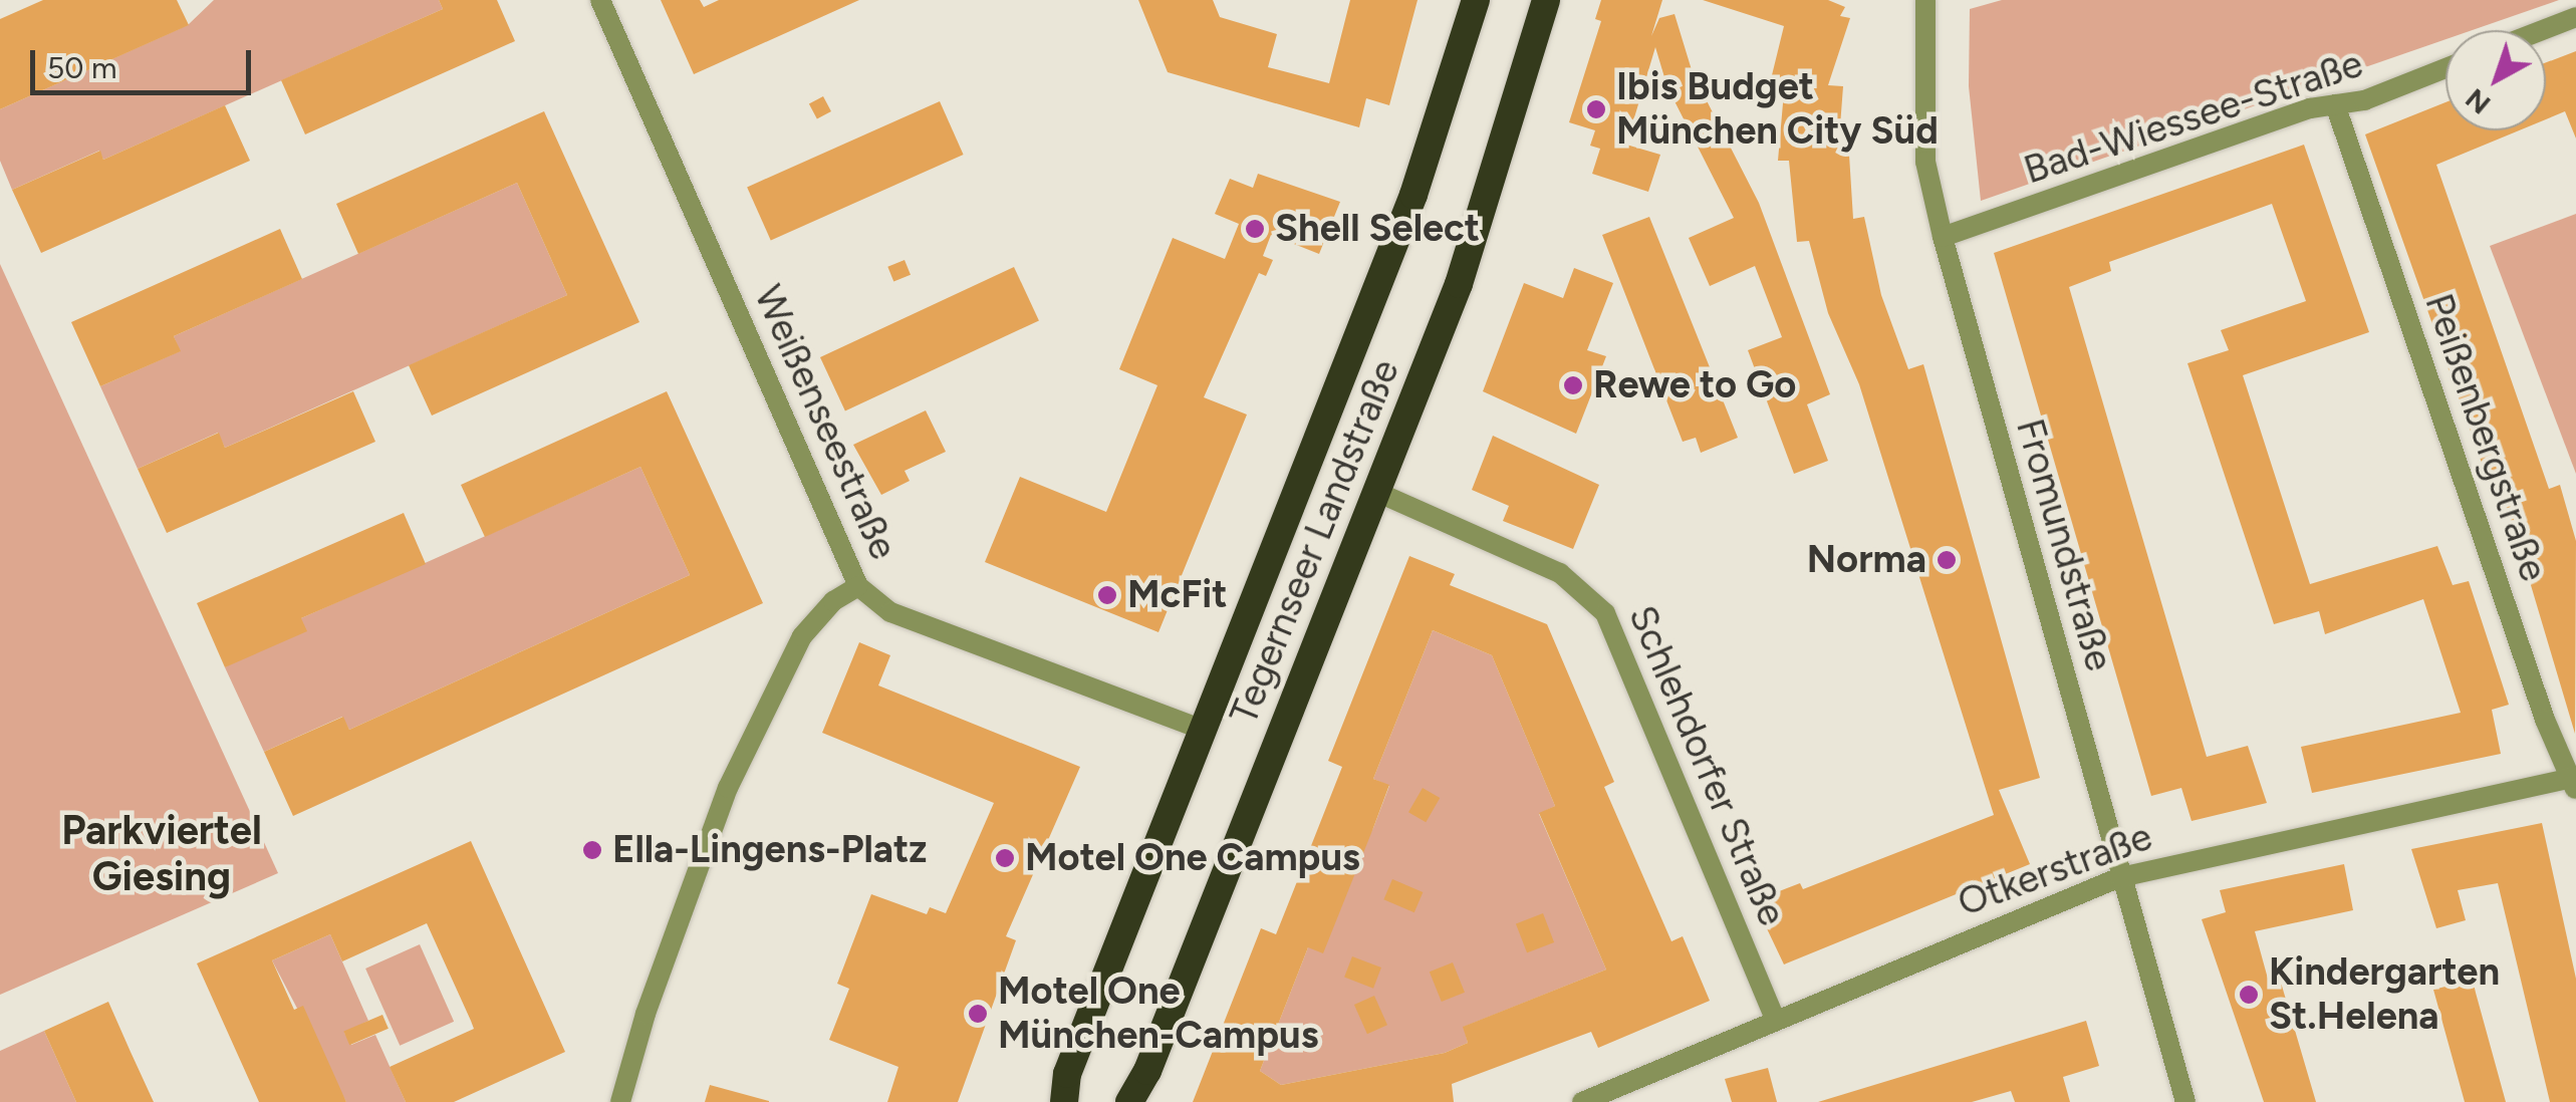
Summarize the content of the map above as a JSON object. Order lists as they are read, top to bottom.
{
  "streets": {
    "highway": ["Tegernseer Landstraße"],
    "street": [
      "Bad-Wiessee-Straße",
      "Weißenseestraße",
      "Peißenbergstraße",
      "Fromundstraße",
      "Schlehdorfer Straße",
      "Otkerstraße"
    ]
  },
  "crossings": [
    ["Bad-Wiessee-Straße", "Peißenbergstraße"],
    ["Bad-Wiessee-Straße", "Fromundstraße"],
    ["Weißenseestraße", "Tegernseer Landstraße"],
    ["Peißenbergstraße", "Otkerstraße"],
    ["Tegernseer Landstraße", "Schlehdorfer Straße"],
    ["Fromundstraße", "Otkerstraße"],
    ["Schlehdorfer Straße", "Otkerstraße"]
  ],
  "districts": ["Parkviertel Giesing"],
  "places": [
    "Ibis Budget München City Süd",
    "Shell Select",
    "Rewe to Go",
    "Norma",
    "McFit",
    "Ella-Lingens-Platz",
    "Motel One Campus",
    "Kindergarten St.Helena",
    "Motel One München-Campus"
  ],
  "scale_bar": "50 m",
  "north": "bottom left"
}
